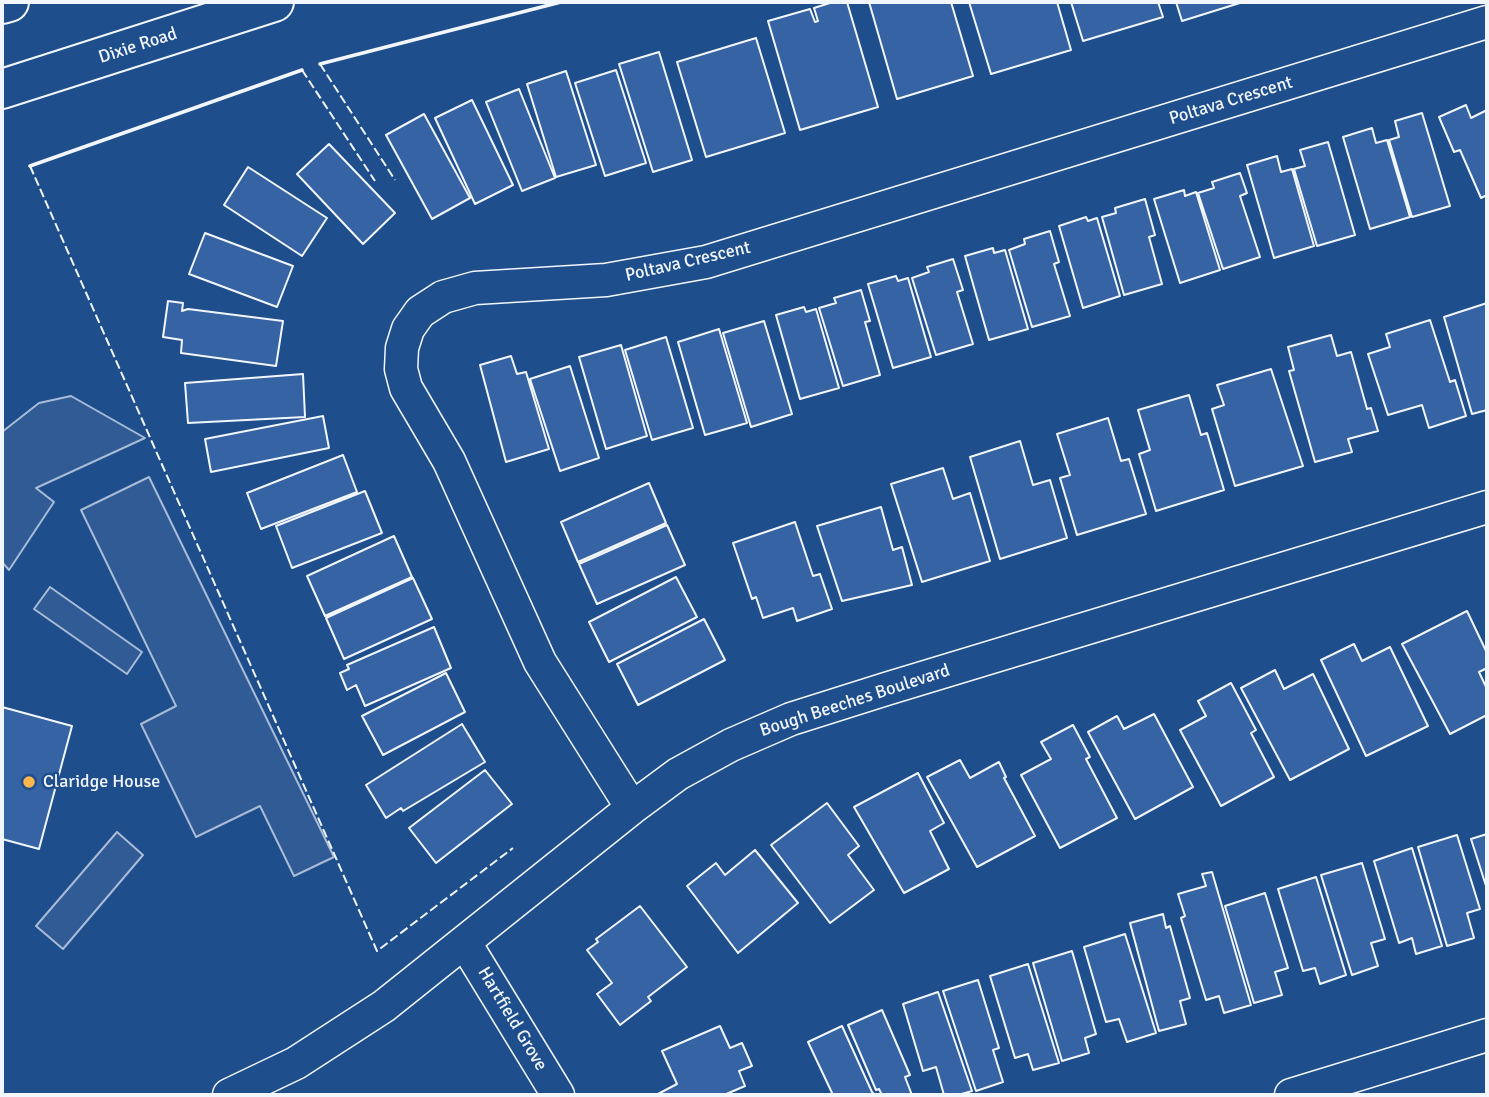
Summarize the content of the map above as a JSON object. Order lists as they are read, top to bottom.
{
  "streets": {
    "main road": ["Dixie Road"],
    "street": ["Poltava Crescent", "Bough Beeches Boulevard", "Hartfield Grove"]
  },
  "crossings": [
    ["Poltava Crescent", "Bough Beeches Boulevard"],
    ["Bough Beeches Boulevard", "Hartfield Grove"]
  ],
  "places": ["Claridge House"]
}
